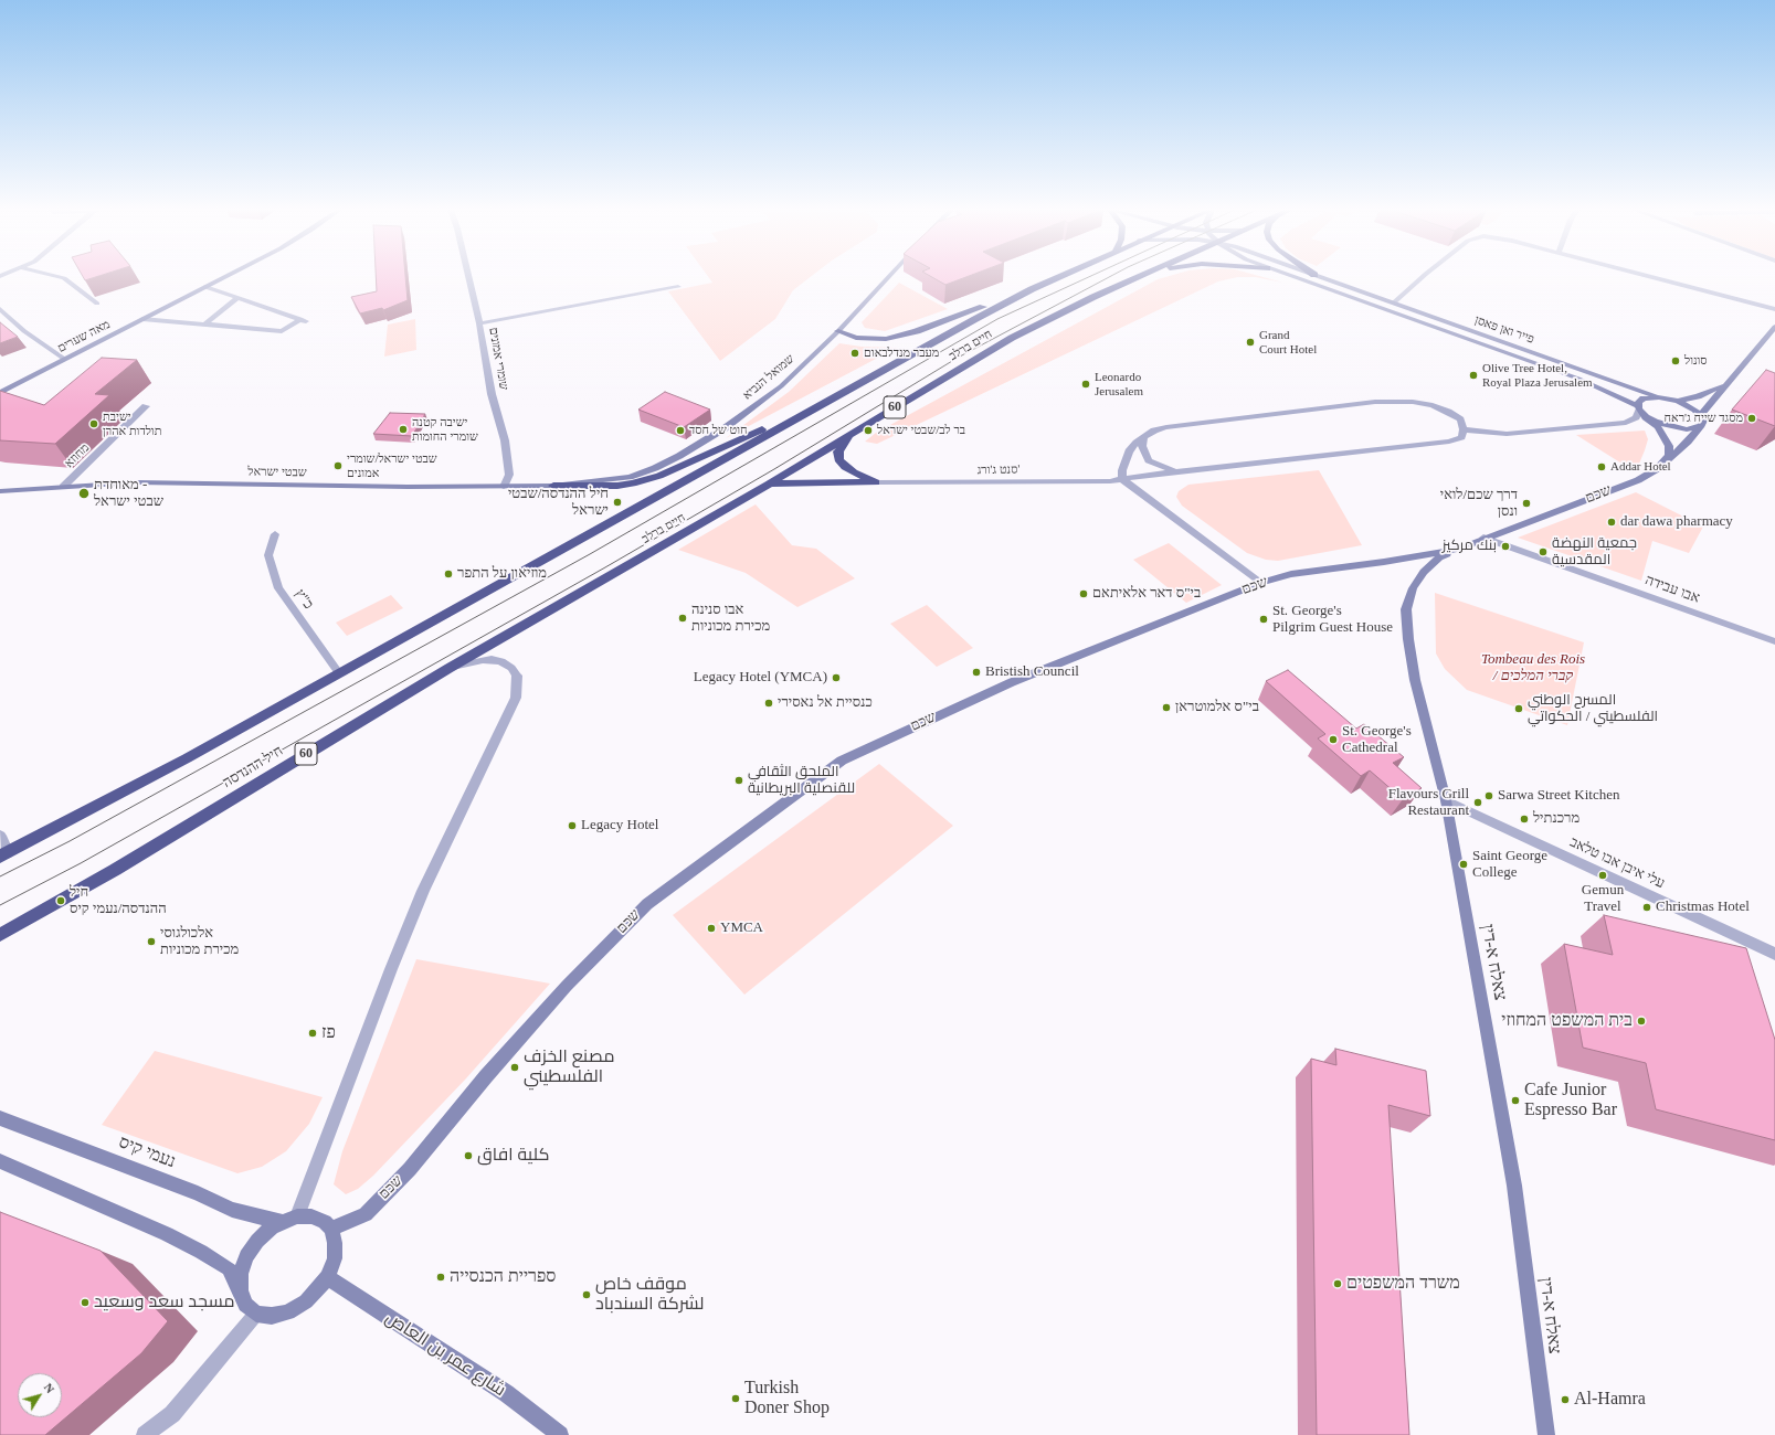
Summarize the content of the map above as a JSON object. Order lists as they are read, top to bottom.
{
  "streets": {
    "highway": ["חיים ברלב", "60", "חיל ההנדסה"],
    "street": [
      "פייר ואן פאסן",
      "מאה שערים",
      "שומרי אמונים",
      "שמואל הנביא",
      "מחוזא",
      "סנט ג'ורג'",
      "שבטי ישראל",
      "שכם",
      "אבו עבידה",
      "כ\"ץ",
      "עלי איבן אבו טלאב",
      "צאלח א-דין",
      "נעמי קיס",
      "شارع عمر بن العاص"
    ]
  },
  "crossings": [
    ["חיים ברלב", "כ\"ץ"],
    ["חיים ברלב", "חיל ההנדסה"],
    ["שומרי אמונים", "שבטי ישראל"],
    ["שמואל הנביא", "שבטי ישראל"],
    ["מחוזא", "שבטי ישראל"],
    ["שכם", "אבו עבידה"],
    ["שכם", "צאלח א-דין"],
    ["שכם", "נעמי קיס"],
    ["שכם", "شارع عمر بن العاص"],
    ["עלי איבן אבו טלאב", "צאלח א-דין"],
    ["נעמי קיס", "شارع عمر بن العاص"]
  ],
  "parks": ["Tombeau des Rois / קברי המלכים"],
  "places": [
    "Grand Court Hotel",
    "מעבר מנדלבאום",
    "סונול",
    "Olive Tree Hotel, Royal Plaza Jerusalem",
    "Leonardo Jerusalem",
    "מסגד שייח ג'ראח",
    "ישיבת תולדות אהרן",
    "ישיבה קטנה שומרי החומות",
    "חוט של חסד",
    "בר לב/שבטי ישראל",
    "שבטי ישראל/שומרי אמונים",
    "Addar Hotel",
    "מאוחדת - שבטי ישראל",
    "חיל ההנדסה/שבטי ישראל",
    "דרך שכם/לואי ונסן",
    "dar dawa pharmacy",
    "بنك مركيز",
    "جمعية النهضة المقدسية",
    "מוזיאון על התפר",
    "בי\"ס דאר אלאיתאם",
    "אבו סנינה מכירת מכוניות",
    "St. George's Pilgrim Guest House",
    "Bristish Council",
    "Legacy Hotel (YMCA)",
    "כנסיית אל נאסירי",
    "בי\"ס אלמוטראן",
    "المسرح الوطني الفلسطيني / الحكواتي",
    "St. George's Cathedral",
    "الملحق الثقافي للقنصلية البريطانية",
    "Sarwa Street Kitchen",
    "Flavours Grill Restaurant",
    "מרכנתיל",
    "Legacy Hotel",
    "Saint George College",
    "Gemun Travel",
    "חיל ההנדסה/נעמי קיס",
    "Christmas Hotel",
    "YMCA",
    "אלכולגוסי מכירת מכוניות",
    "בית המשפט המחוזי",
    "פז",
    "مصنع الخزف الفلسطيني",
    "Cafe Junior Espresso Bar",
    "كلية افاق",
    "ספריית הכנסייה",
    "משרד המשפטים",
    "موقف خاص لشركة السندباد",
    "مسجد سعد وسعيد",
    "Turkish Doner Shop",
    "Al-Hamra"
  ],
  "north": "top right"
}
